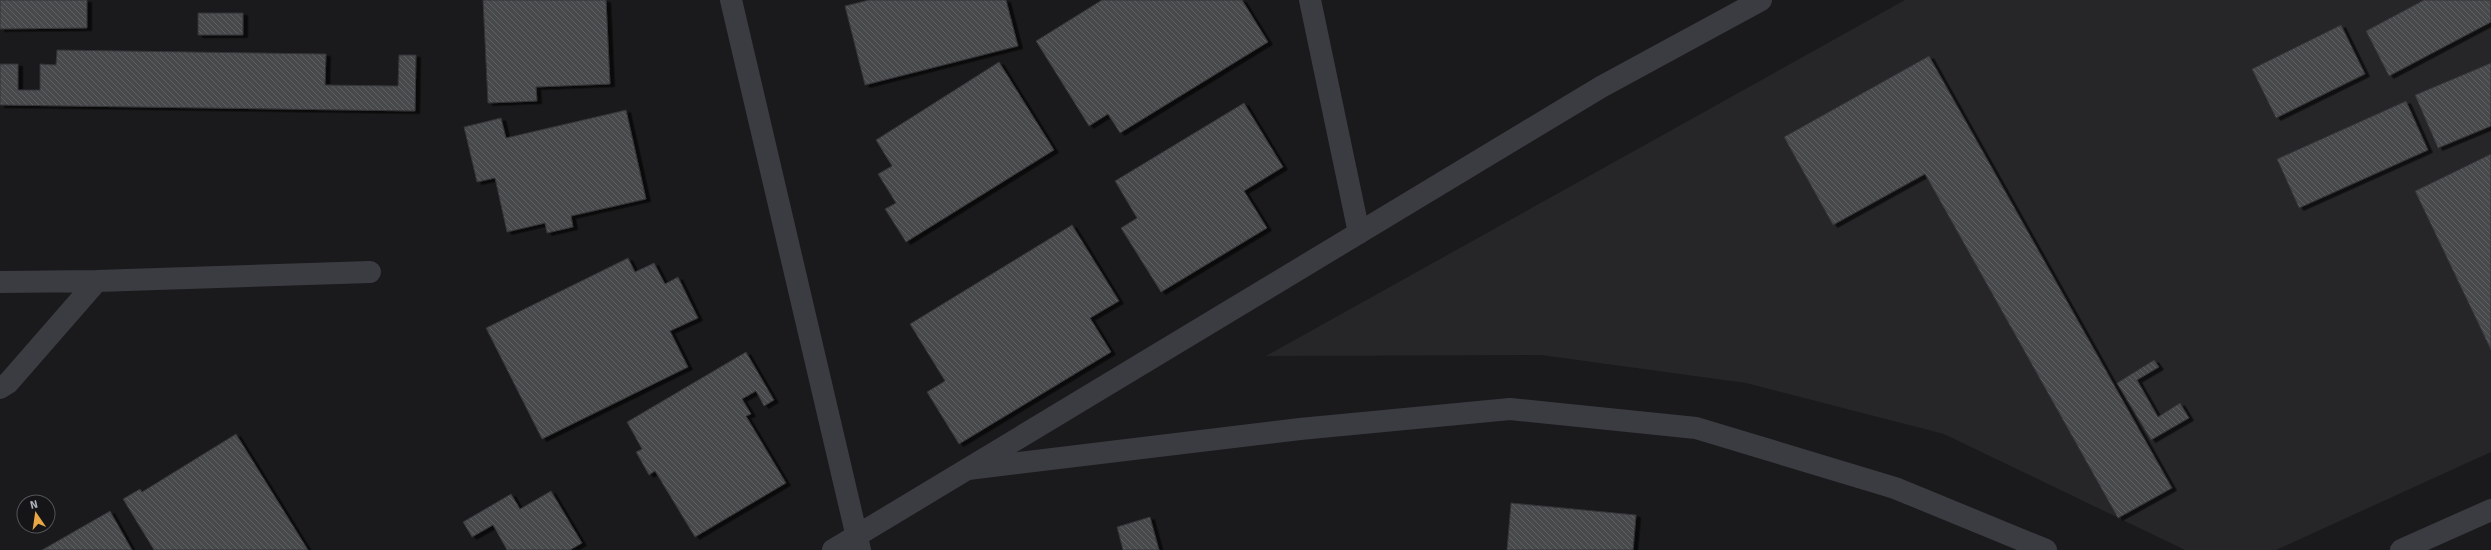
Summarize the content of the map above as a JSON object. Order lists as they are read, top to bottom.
{
  "north": "top"
}
